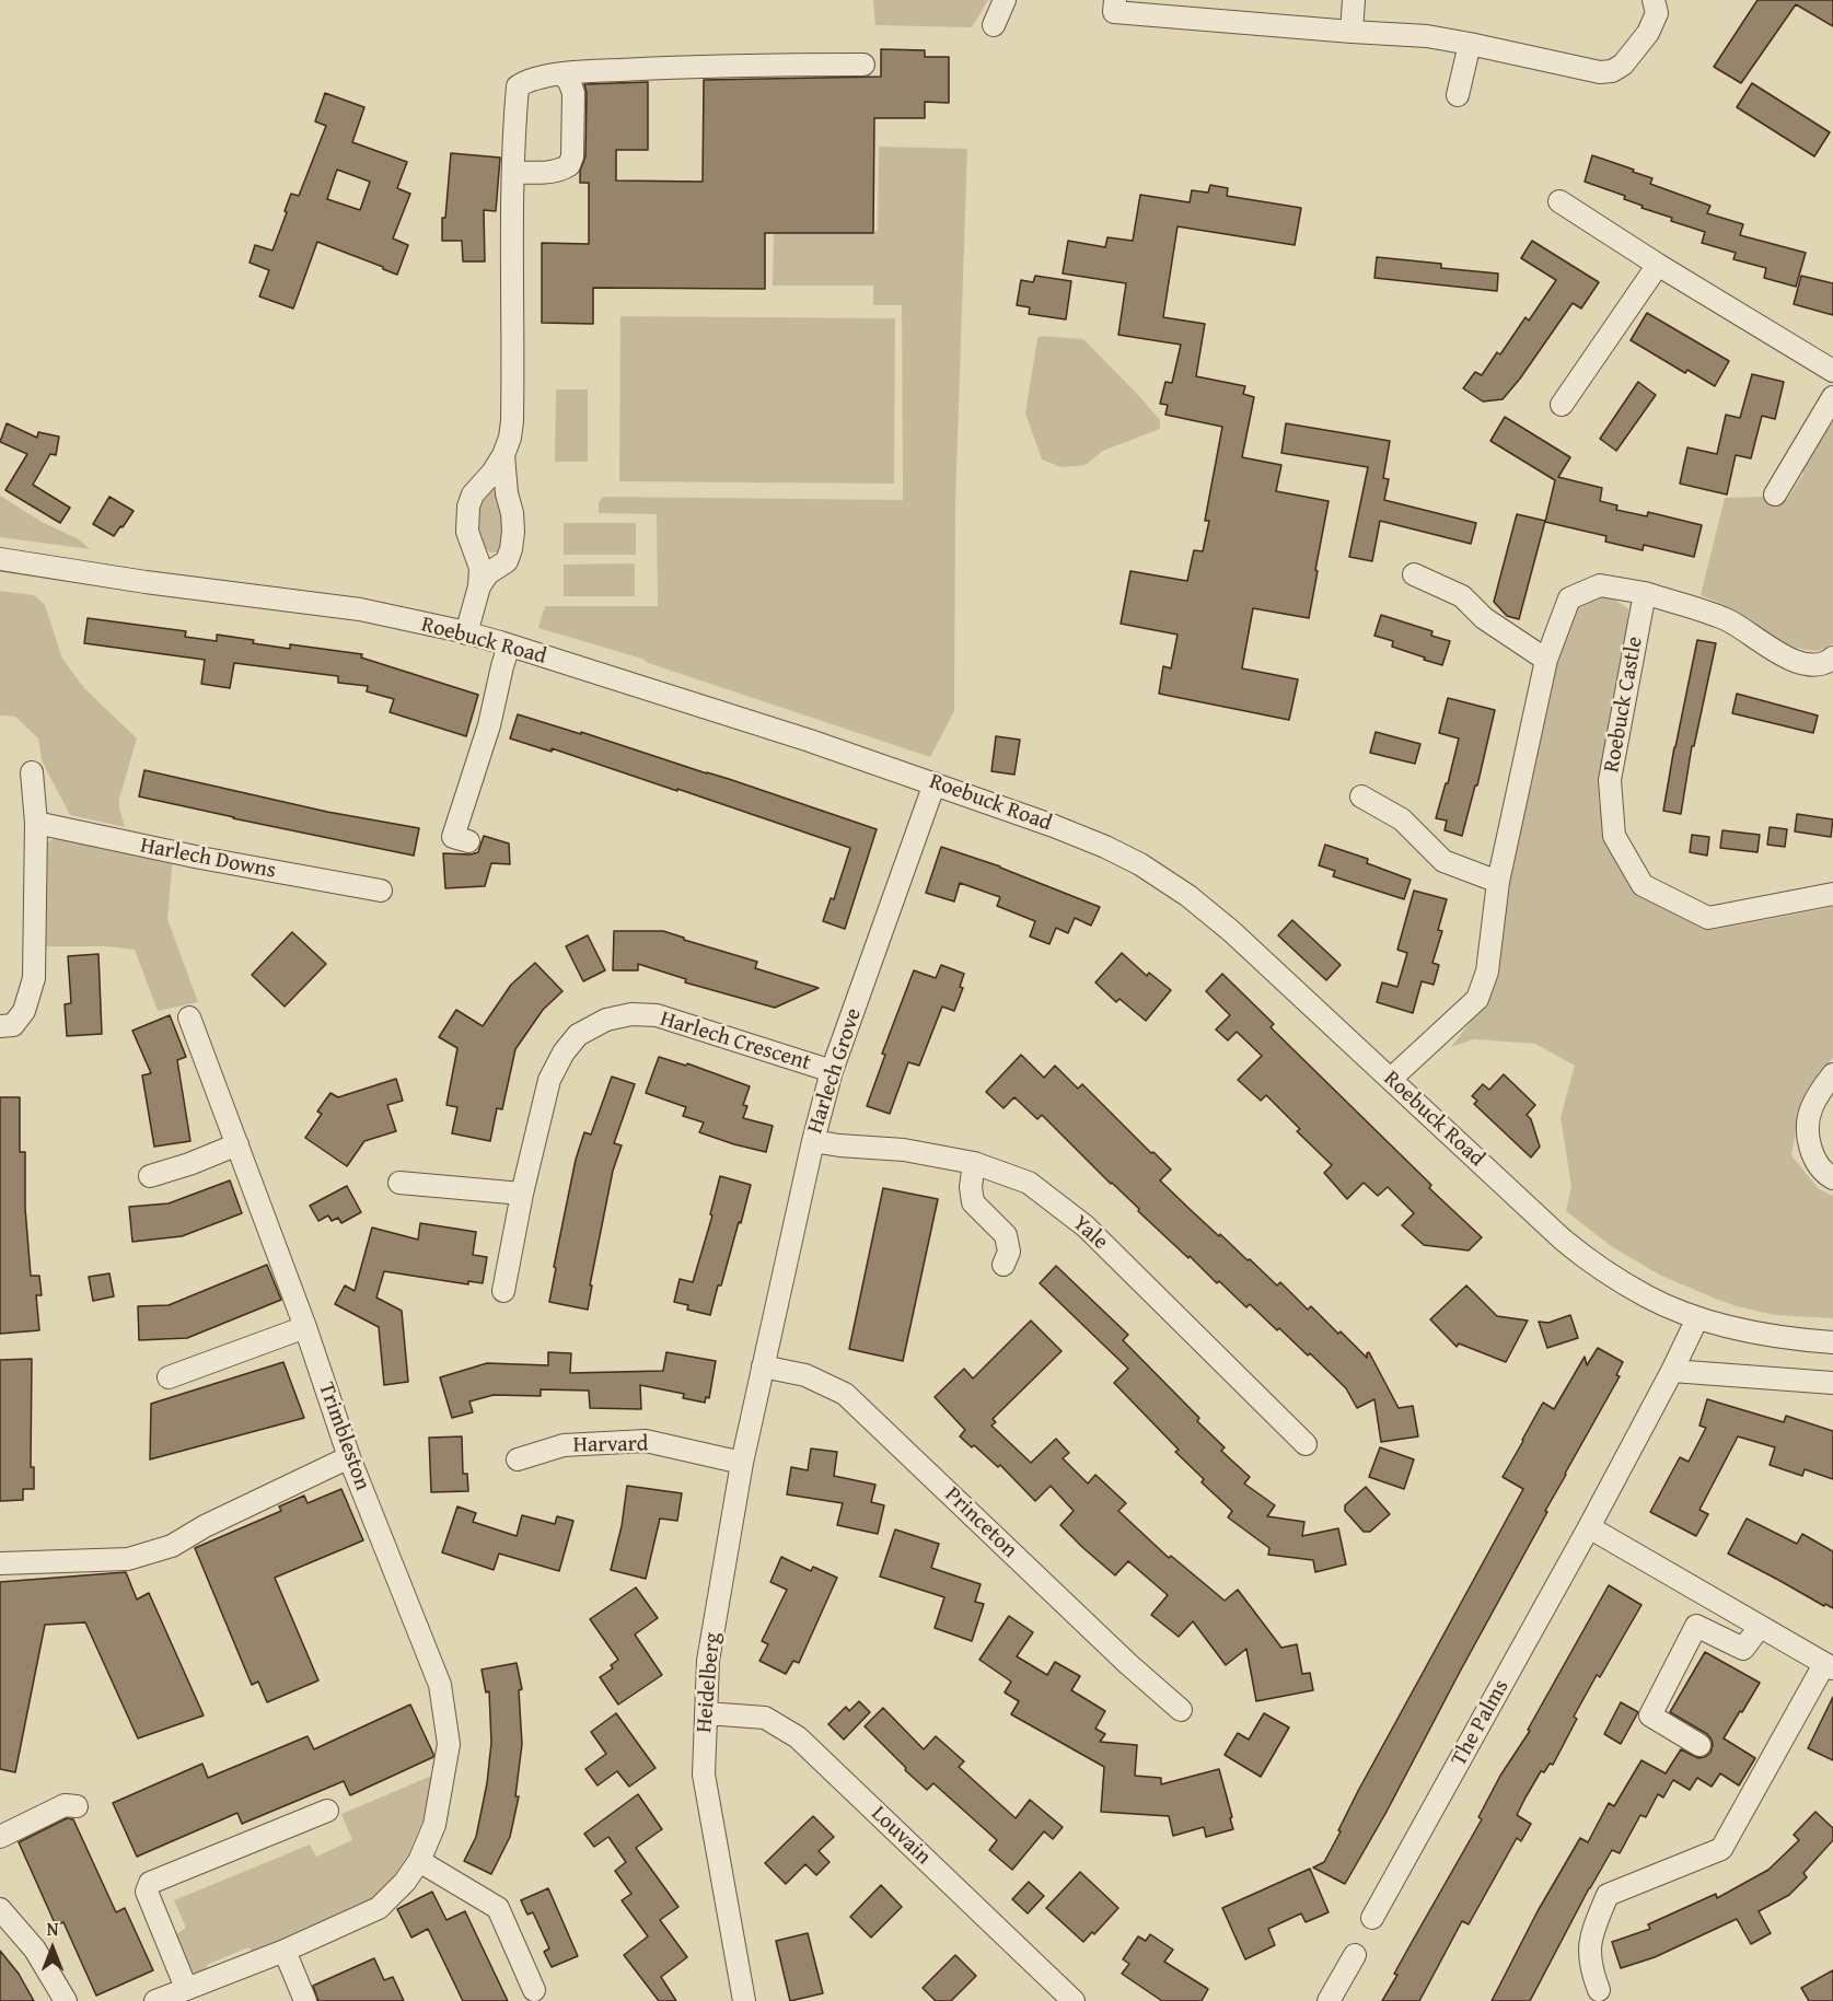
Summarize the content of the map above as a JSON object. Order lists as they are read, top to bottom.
{
  "streets": {
    "street": [
      "Roebuck Road",
      "Roebuck Castle",
      "Harlech Downs",
      "Harlech Crescent",
      "Harlech Grove",
      "Yale",
      "Trimbleston",
      "Harvard",
      "Princeton",
      "Heidelberg",
      "The Palms",
      "Louvain"
    ]
  },
  "crossings": [
    ["Roebuck Road", "Harlech Grove"],
    ["Roebuck Road", "The Palms"],
    ["Harlech Crescent", "Harlech Grove"],
    ["Harlech Grove", "Yale"],
    ["Harlech Grove", "Princeton"],
    ["Harlech Grove", "Heidelberg"],
    ["Harvard", "Heidelberg"],
    ["Princeton", "Heidelberg"],
    ["Heidelberg", "Louvain"]
  ],
  "north": "top"
}
